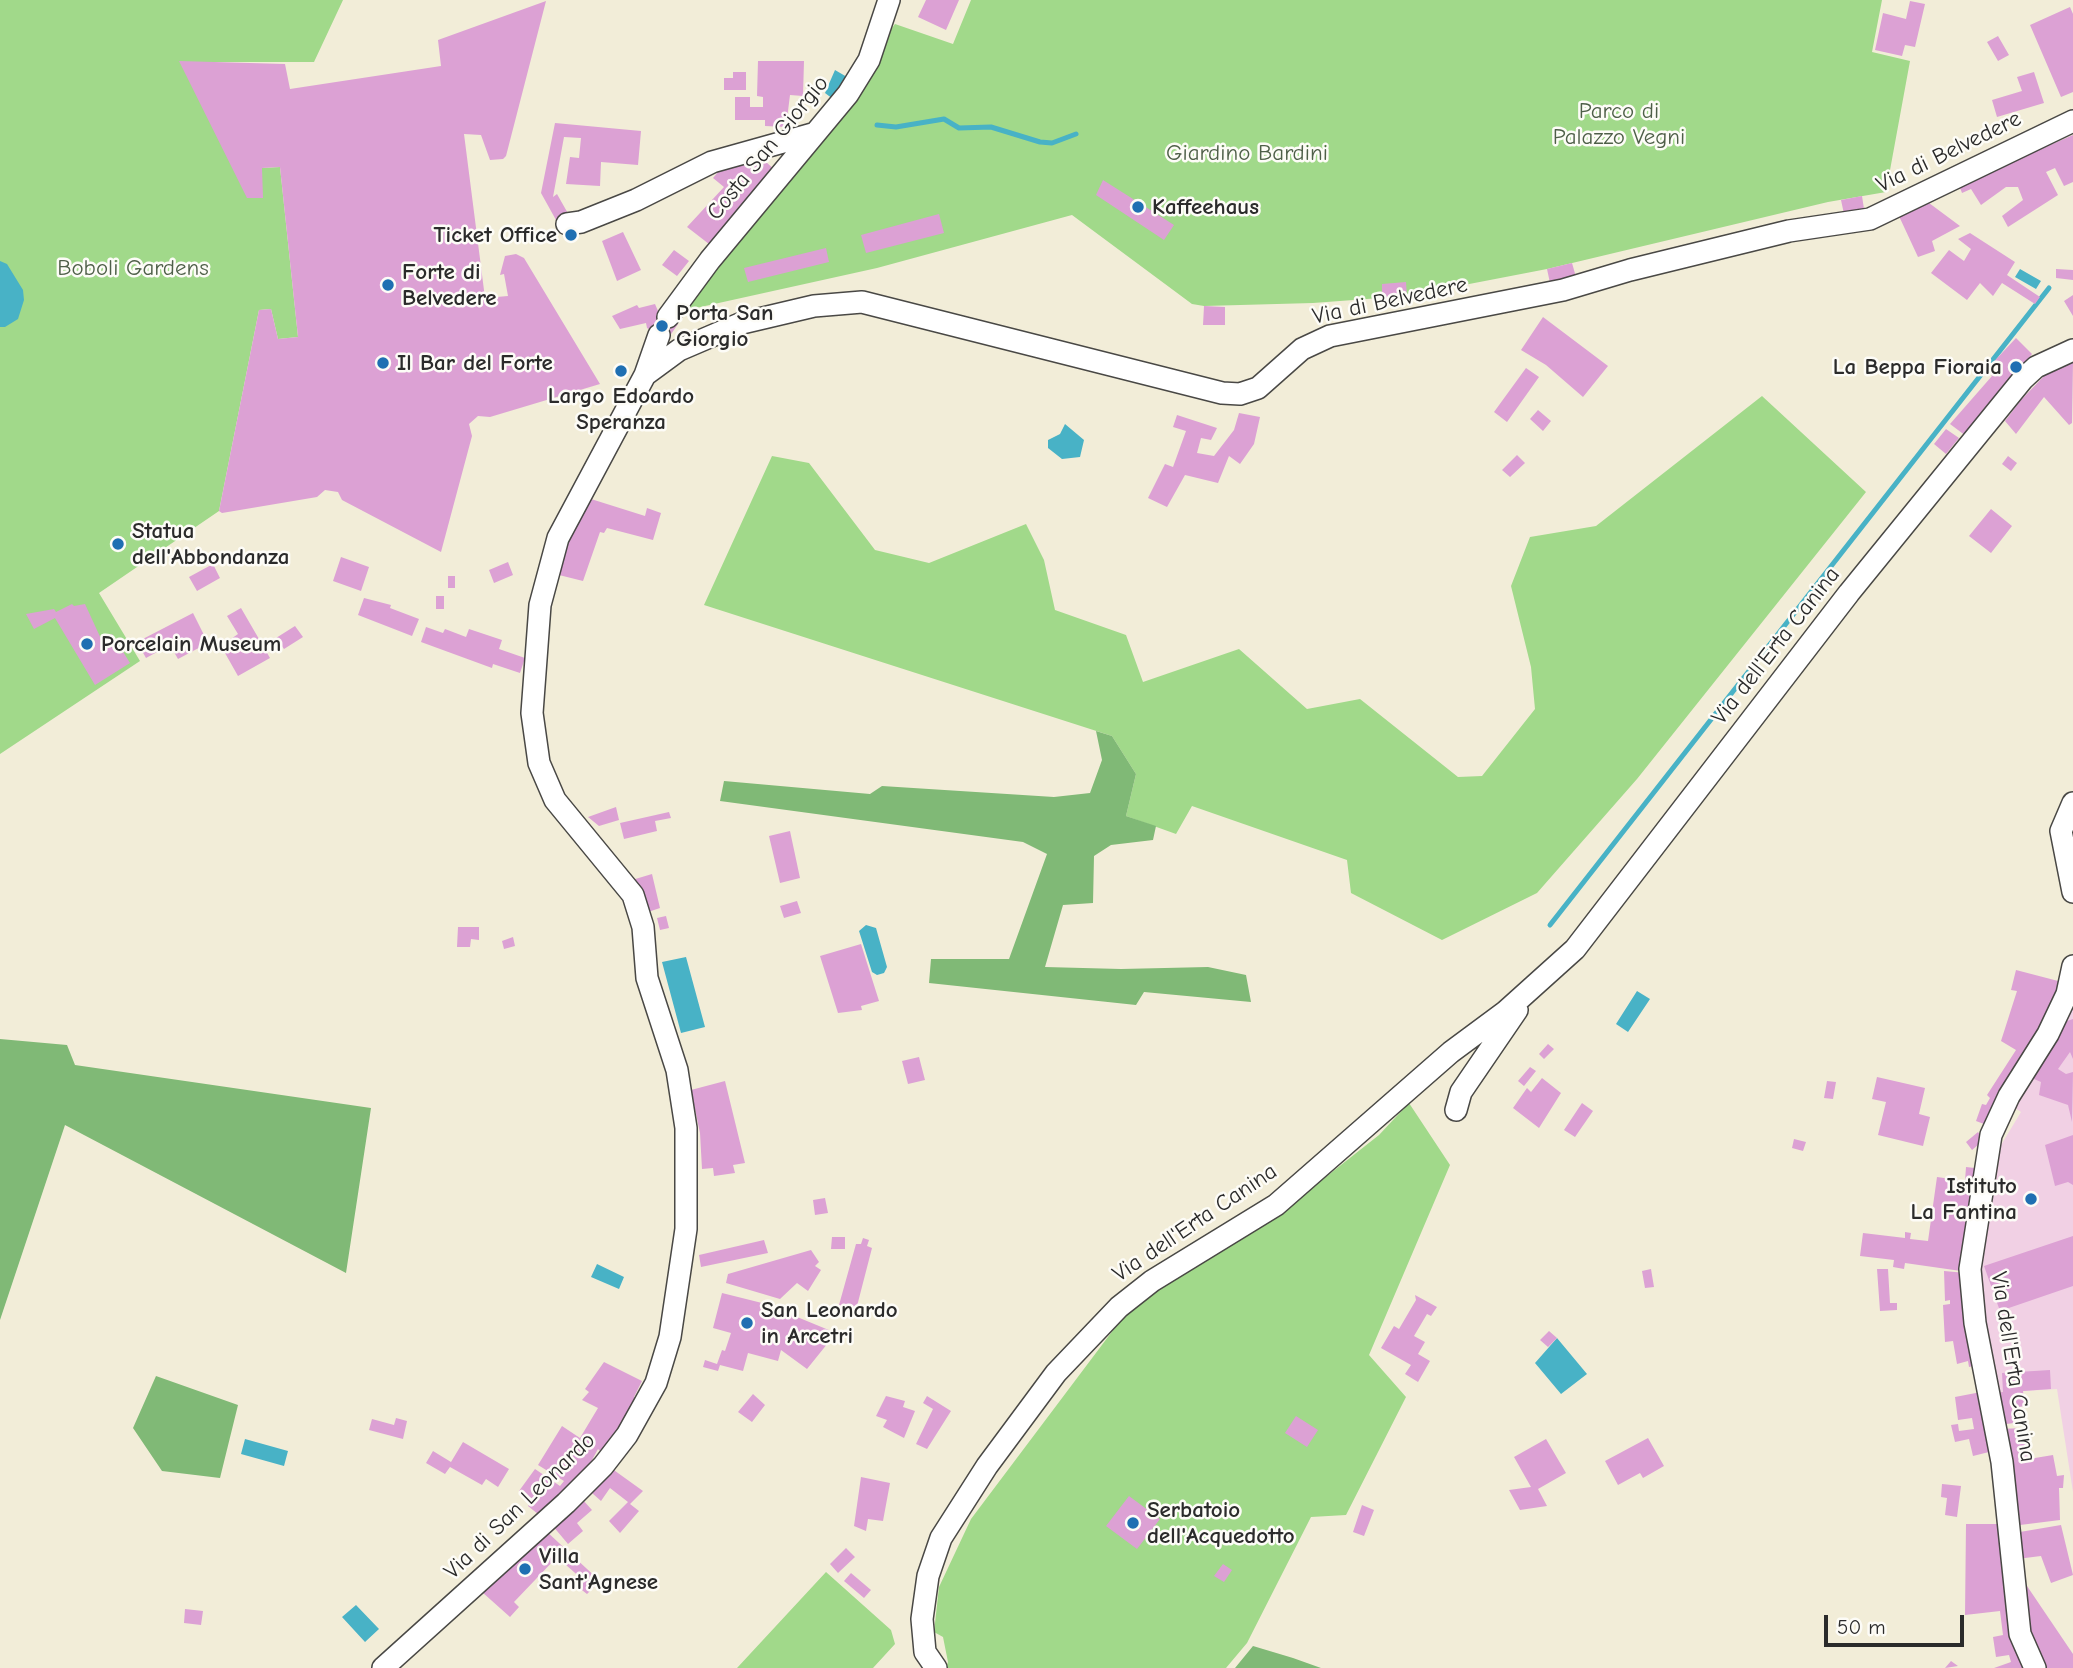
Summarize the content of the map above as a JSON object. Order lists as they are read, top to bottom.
{
  "streets": {
    "street": [
      "Costa San Giorgio",
      "Via di Belvedere",
      "Via dell'Erta Canina",
      "Via di San Leonardo"
    ]
  },
  "crossings": [
    ["Costa San Giorgio", "Via di Belvedere"],
    ["Costa San Giorgio", "Via di San Leonardo"],
    ["Via di Belvedere", "Via di San Leonardo"]
  ],
  "parks": ["Parco di Palazzo Vegni", "Giardino Bardini", "Boboli Gardens"],
  "places": [
    "Kaffeehaus",
    "Ticket Office",
    "Forte di Belvedere",
    "Porta San Giorgio",
    "Il Bar del Forte",
    "La Beppa Fioraia",
    "Largo Edoardo Speranza",
    "Statua dell'Abbondanza",
    "Porcelain Museum",
    "Istituto La Fantina",
    "San Leonardo in Arcetri",
    "Serbatoio dell'Acquedotto",
    "Villa Sant'Agnese"
  ],
  "scale_bar": "50 m"
}
